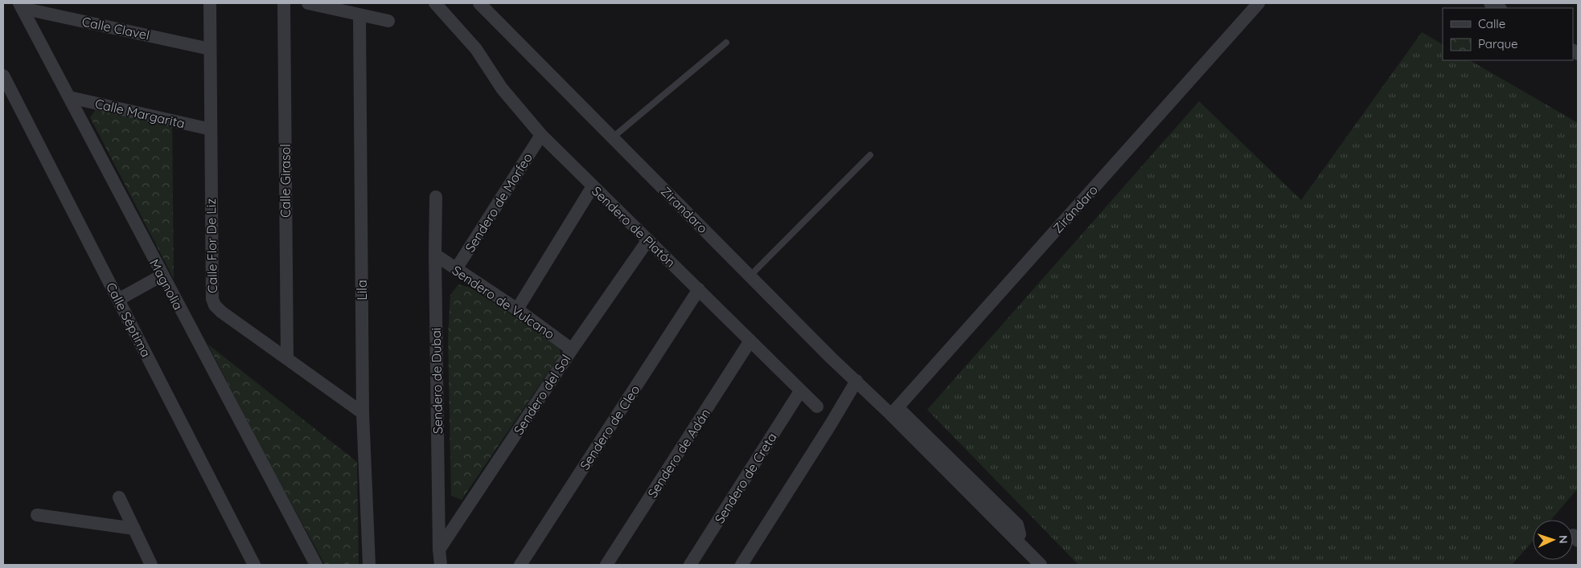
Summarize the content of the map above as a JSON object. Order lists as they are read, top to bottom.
{
  "streets": {
    "street": [
      "Calle Clavel",
      "Calle Margarita",
      "Calle Girasol",
      "Sendero de Morfeo",
      "Zirándaro",
      "Zirandaro",
      "Sendero de Platón",
      "Calle Flor De Liz",
      "Magnolia",
      "Lila",
      "Sendero de Vulcano",
      "Calle Séptima",
      "Sendero de Dubai",
      "Sendero del Sol",
      "Sendero de Cleo",
      "Sendero de Adán",
      "Sendero de Creta"
    ]
  },
  "crossings": [
    ["Calle Clavel", "Calle Flor De Liz"],
    ["Calle Clavel", "Magnolia"],
    ["Calle Margarita", "Calle Flor De Liz"],
    ["Calle Margarita", "Magnolia"],
    ["Calle Girasol", "Calle Flor De Liz"],
    ["Sendero de Morfeo", "Sendero de Platón"],
    ["Sendero de Morfeo", "Sendero de Vulcano"],
    ["Zirándaro", "Zirandaro"],
    ["Sendero de Platón", "Sendero del Sol"],
    ["Sendero de Platón", "Sendero de Cleo"],
    ["Sendero de Platón", "Sendero de Adán"],
    ["Sendero de Platón", "Sendero de Creta"],
    ["Calle Flor De Liz", "Lila"],
    ["Sendero de Vulcano", "Sendero de Dubai"],
    ["Sendero de Vulcano", "Sendero del Sol"],
    ["Sendero de Dubai", "Sendero del Sol"]
  ],
  "legend": ["Calle", "Parque"],
  "north": "right"
}
